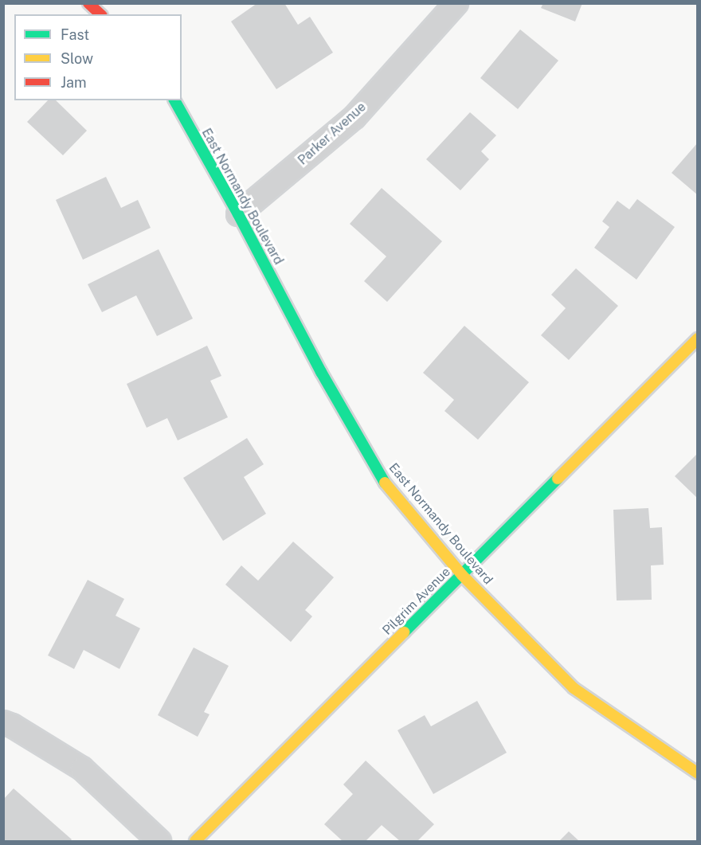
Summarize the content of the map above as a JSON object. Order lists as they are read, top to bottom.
{
  "streets": {
    "street": ["Parker Avenue", "East Normandy Boulevard", "Pilgrim Avenue"]
  },
  "crossings": [
    ["Parker Avenue", "East Normandy Boulevard"],
    ["East Normandy Boulevard", "Pilgrim Avenue"]
  ],
  "legend": ["Fast", "Slow", "Jam"]
}
